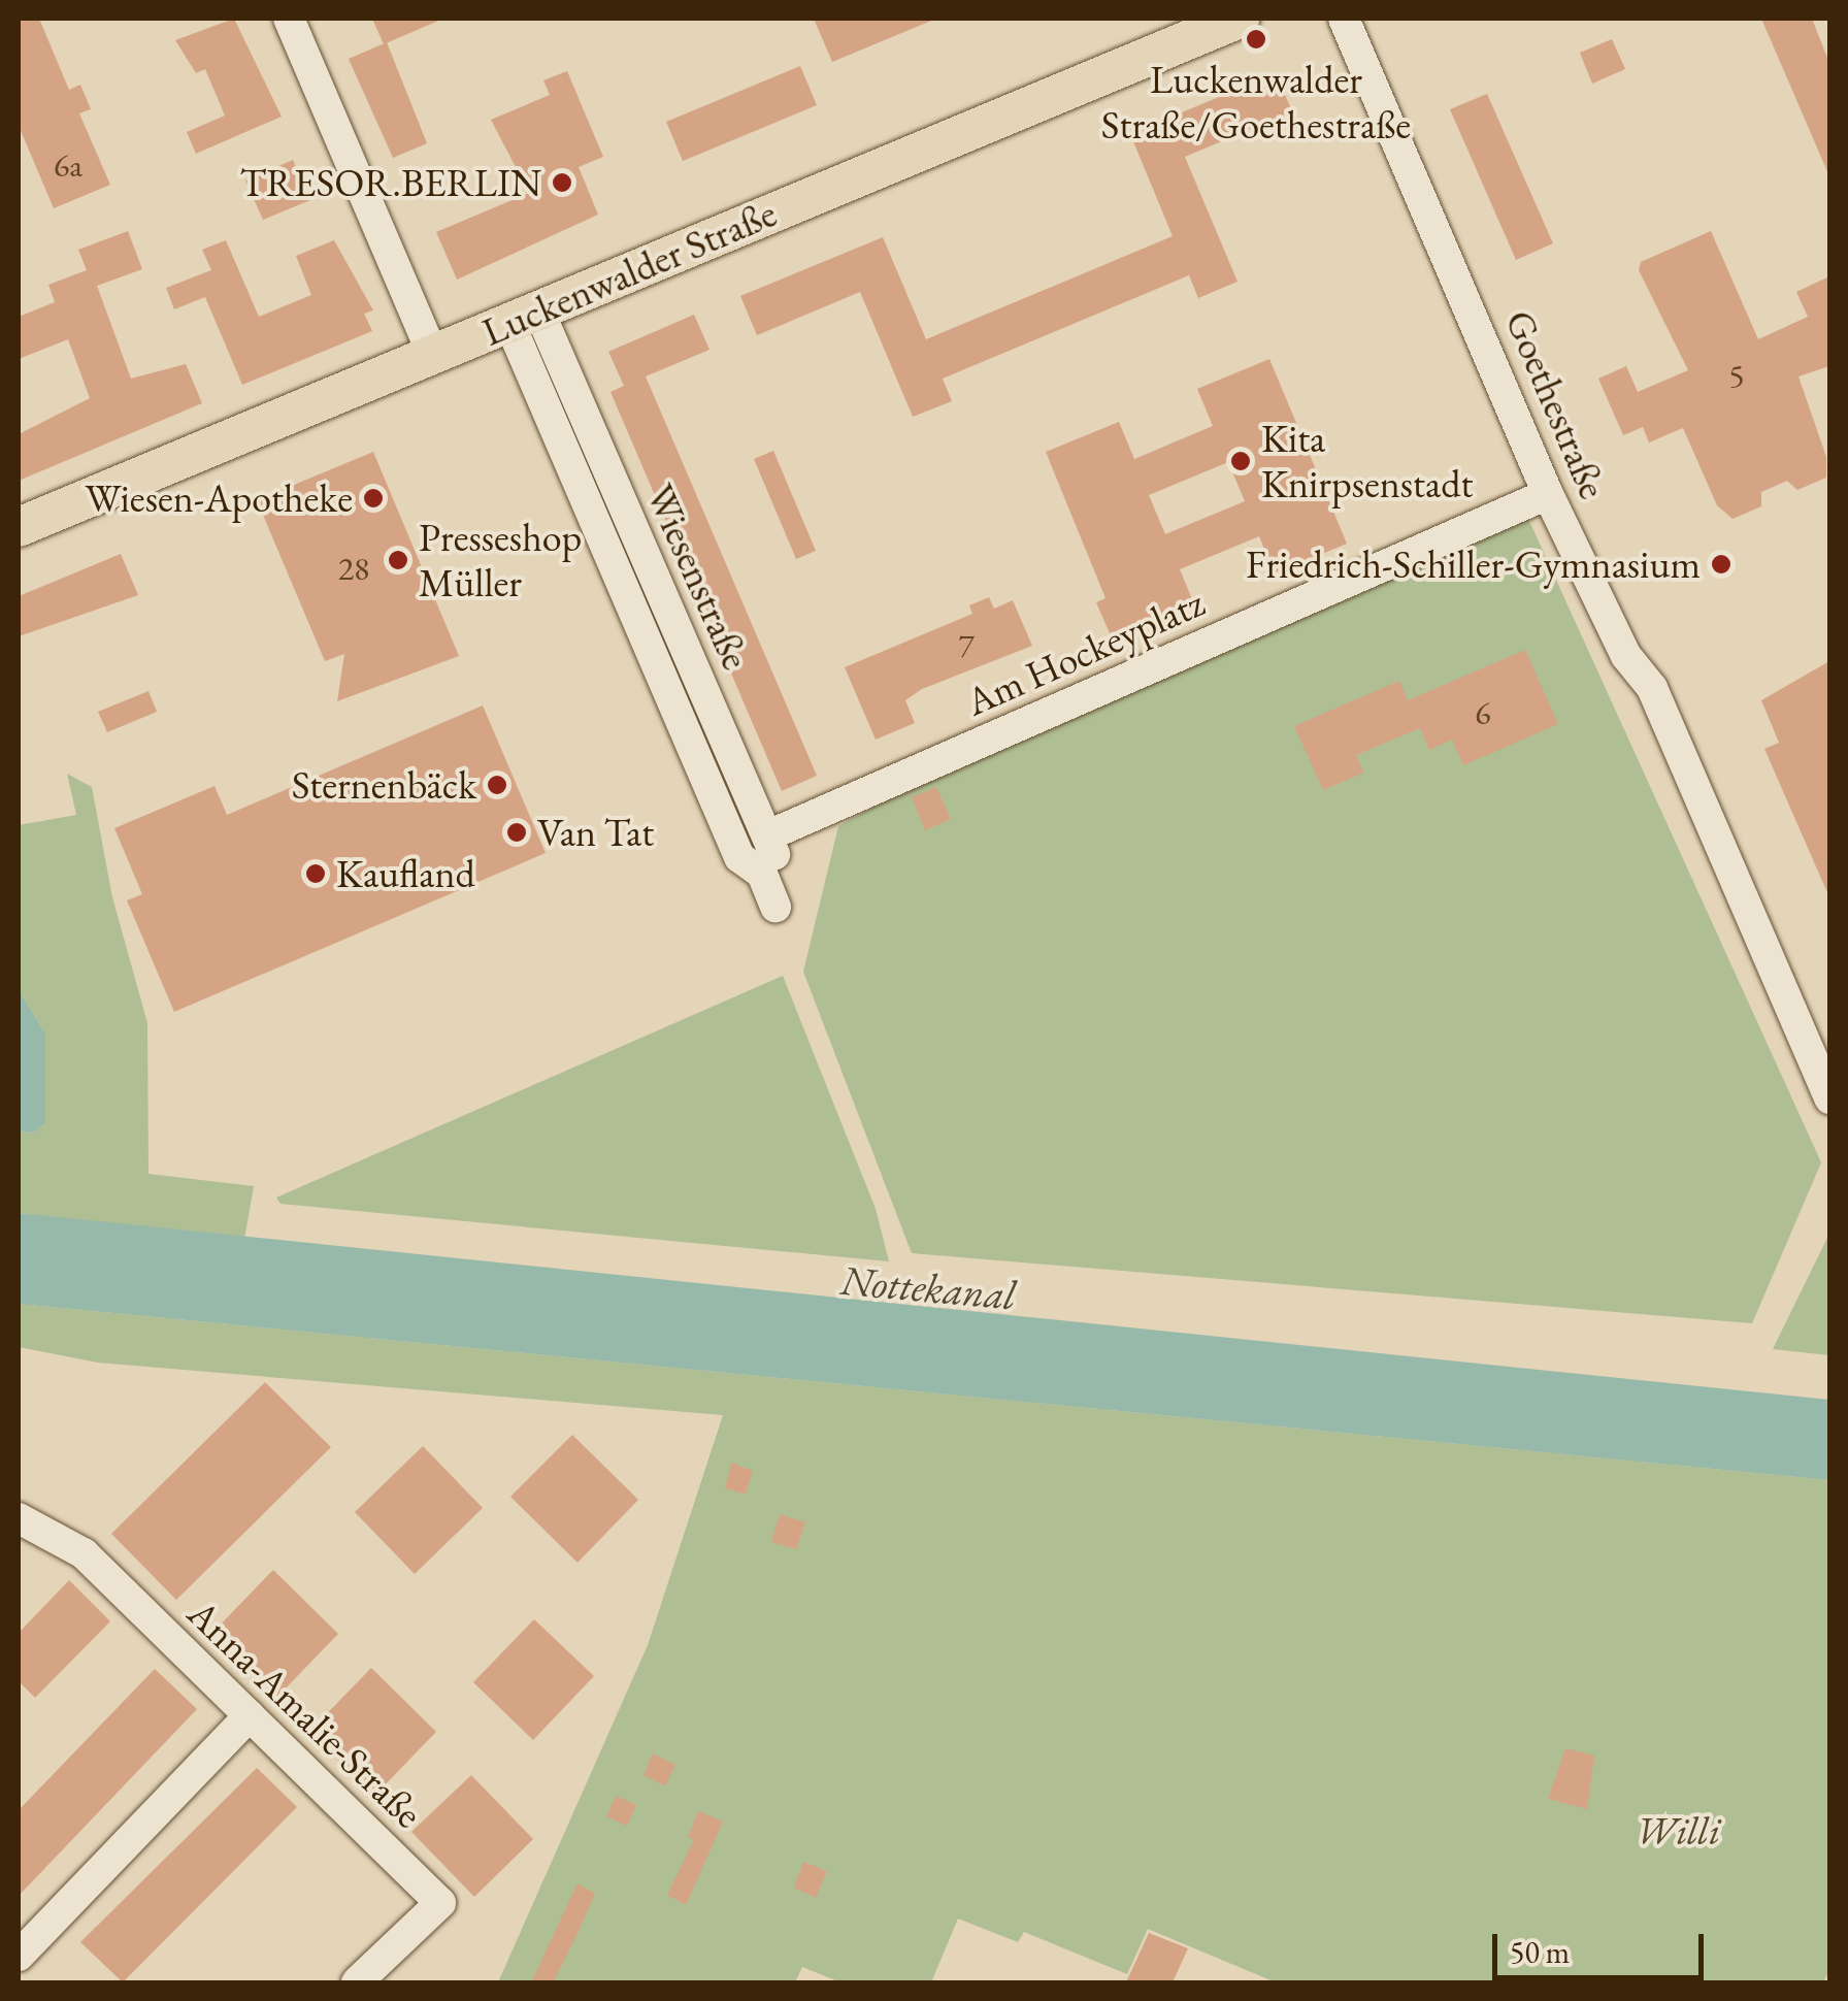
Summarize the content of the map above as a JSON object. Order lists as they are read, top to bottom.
{
  "streets": {
    "main road": ["Luckenwalder Straße"],
    "street": [
      "Goethestraße",
      "Wiesenstraße",
      "Am Hockeyplatz",
      "Anna-Amalie-Straße"
    ]
  },
  "crossings": [
    ["Luckenwalder Straße", "Wiesenstraße"],
    ["Goethestraße", "Am Hockeyplatz"],
    ["Wiesenstraße", "Am Hockeyplatz"]
  ],
  "water": ["Nottekanal"],
  "parks": ["Willi"],
  "places": [
    "Luckenwalder Straße/Goethestraße",
    "TRESOR.BERLIN",
    "Kita Knirpsenstadt",
    "Wiesen-Apotheke",
    "Presseshop Müller",
    "Friedrich-Schiller-Gymnasium",
    "Sternenbäck",
    "Van Tat",
    "Kaufland"
  ],
  "house_numbers": [
    "6a",
    "5",
    "28",
    "7",
    "6"
  ],
  "scale_bar": "50 m"
}
